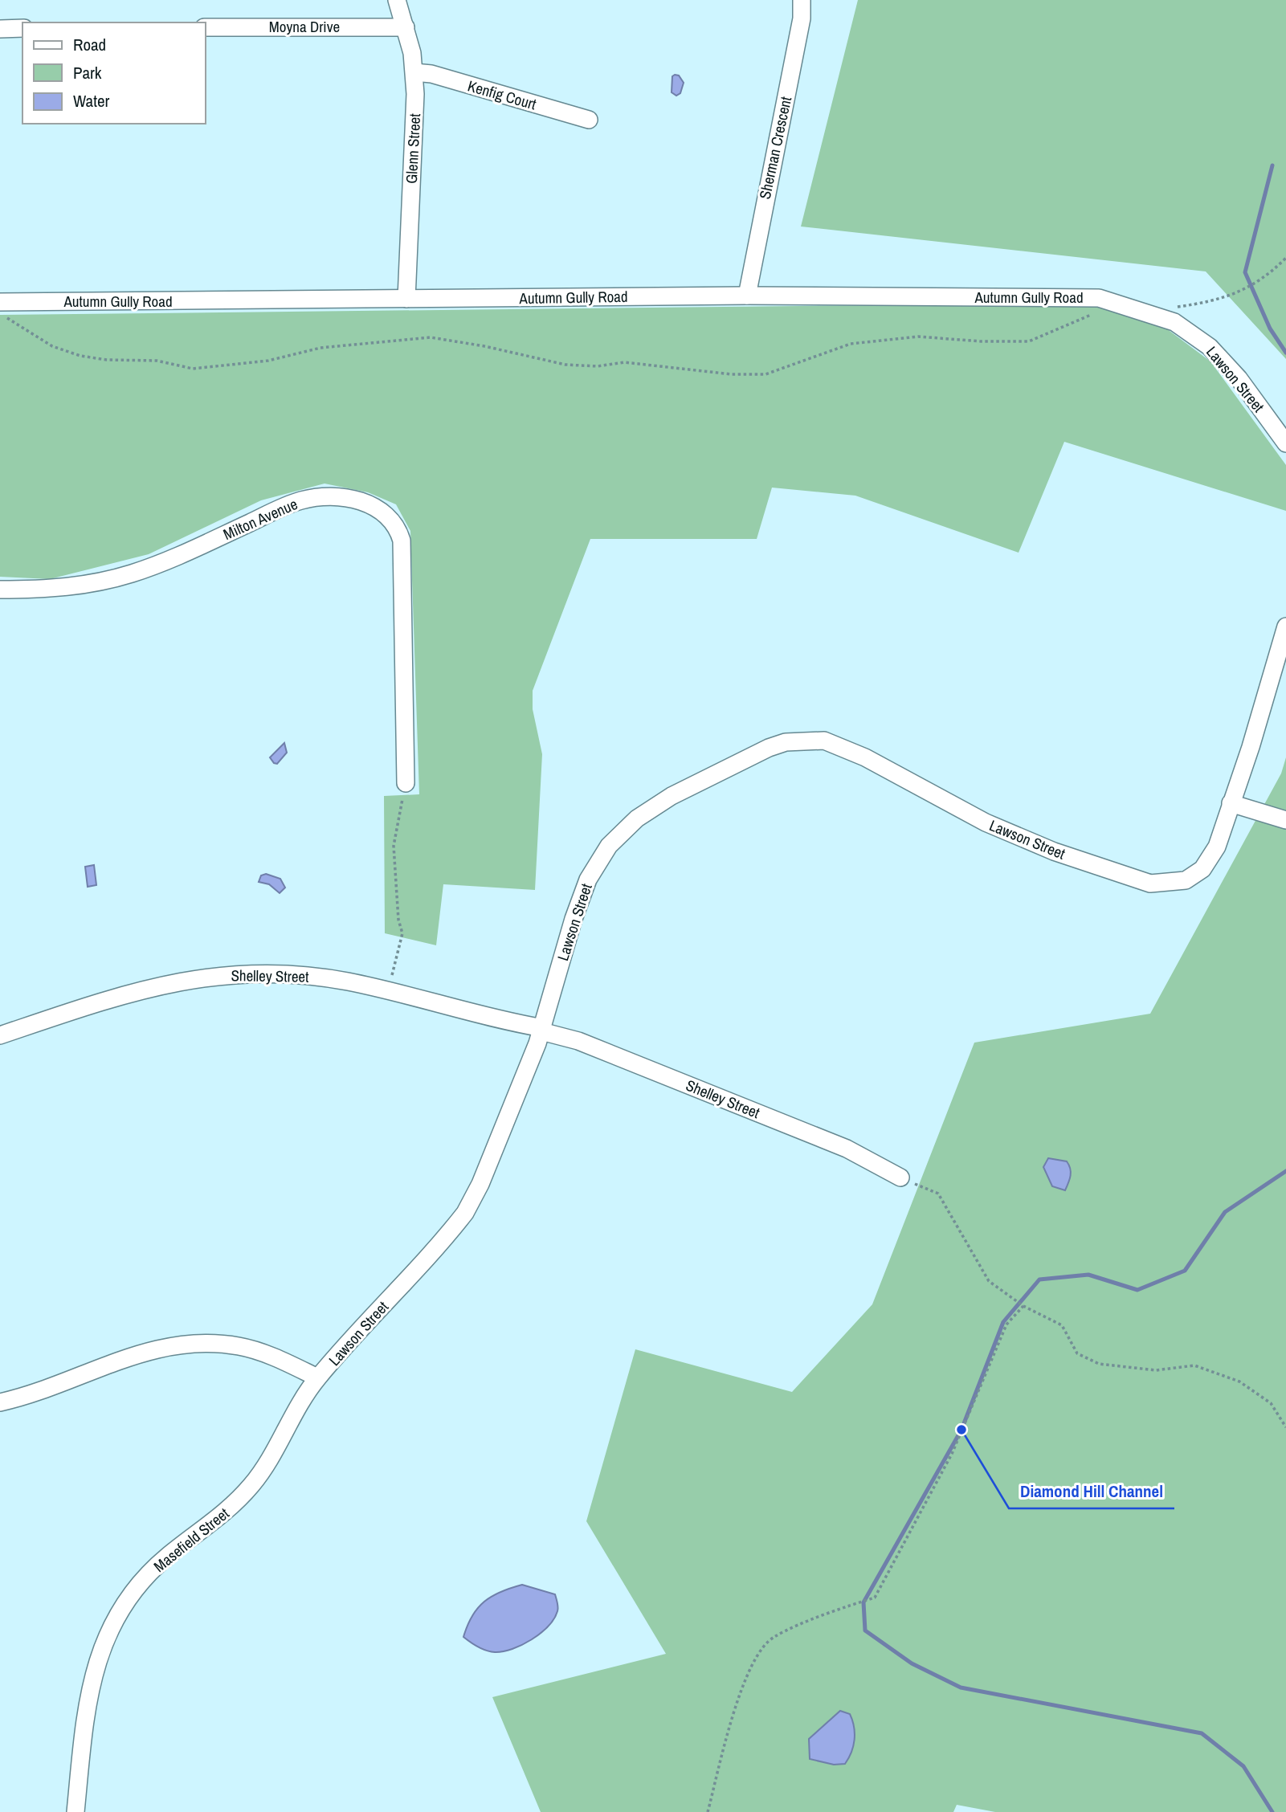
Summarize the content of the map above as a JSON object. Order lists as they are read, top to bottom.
{
  "streets": {
    "street": [
      "Moyna Drive",
      "Kenfig Court",
      "Sherman Crescent",
      "Glenn Street",
      "Autumn Gully Road",
      "Lawson Street",
      "Milton Avenue",
      "Shelley Street",
      "Masefield Street"
    ]
  },
  "crossings": [
    ["Moyna Drive", "Glenn Street"],
    ["Kenfig Court", "Glenn Street"],
    ["Sherman Crescent", "Autumn Gully Road"],
    ["Glenn Street", "Autumn Gully Road"],
    ["Autumn Gully Road", "Lawson Street"],
    ["Lawson Street", "Shelley Street"],
    ["Lawson Street", "Masefield Street"]
  ],
  "places": ["Diamond Hill Channel"],
  "legend": ["Road", "Park", "Water"]
}
